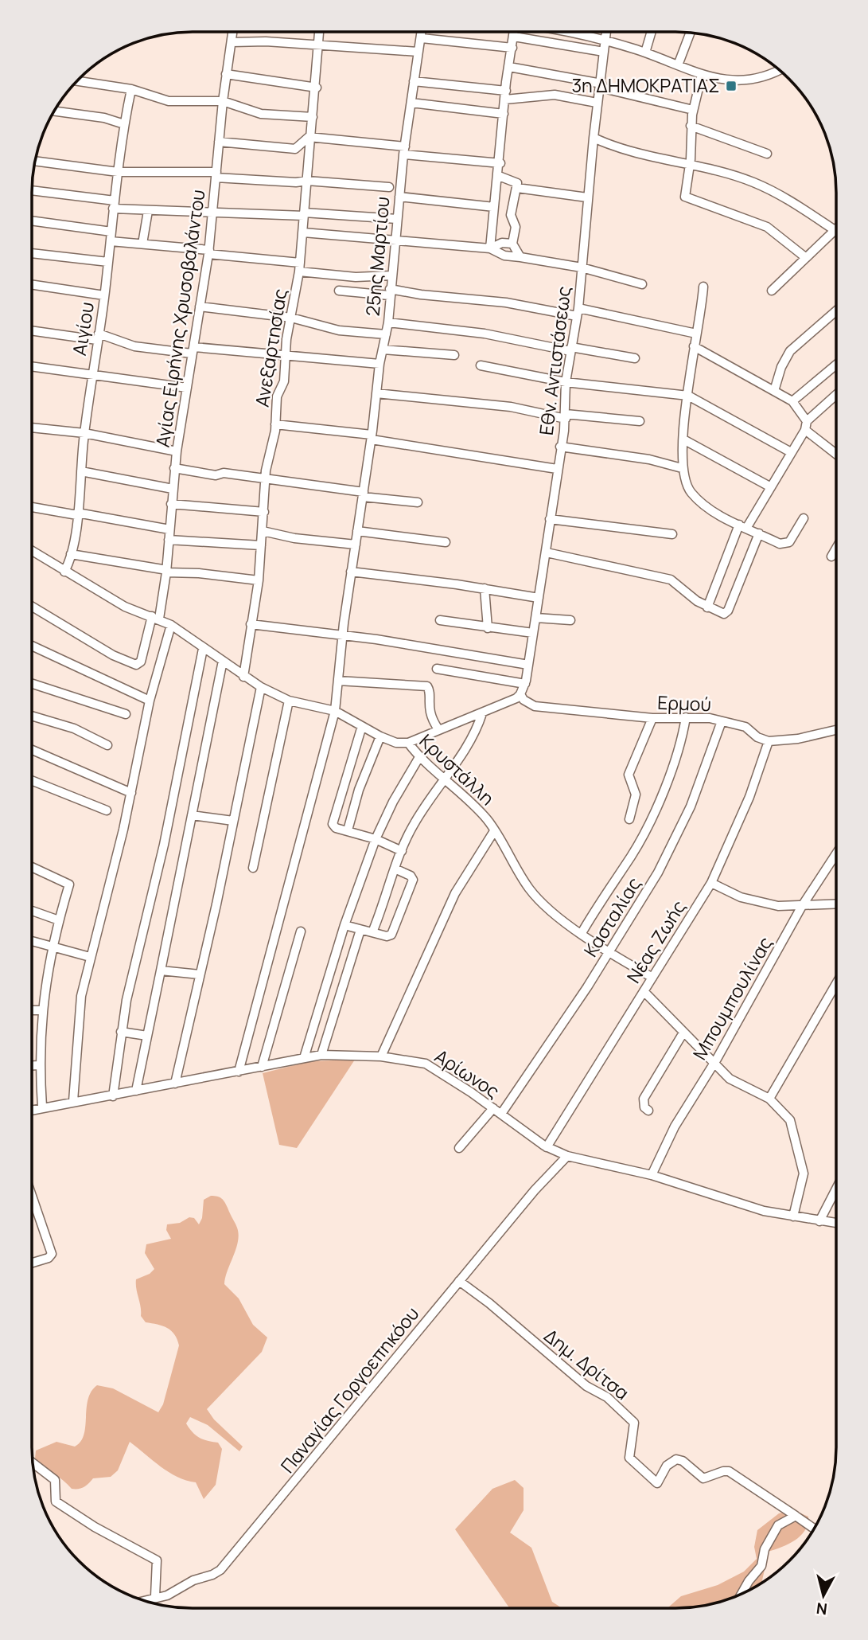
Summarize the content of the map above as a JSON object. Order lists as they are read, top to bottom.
{
  "streets": {
    "street": [
      "25ης Μαρτίου",
      "Αγίας Ειρήνης Χρυσοβαλάντου",
      "Αιγίου",
      "Ανεξαρτησίας",
      "Εθν. Αντιστάσεως",
      "Ερμού",
      "Κρυστάλλη",
      "Κασταλίας",
      "Νέας Ζωής",
      "Μπουμπουλίνας",
      "Αρίωνος",
      "Δημ. Δρίτσα",
      "Παναγίας Γοργοεπηκόου"
    ]
  },
  "crossings": [
    ["25ης Μαρτίου", "Κρυστάλλη"],
    ["25ης Μαρτίου", "Αρίωνος"],
    ["Αγίας Ειρήνης Χρυσοβαλάντου", "Κρυστάλλη"],
    ["Αιγίου", "Κρυστάλλη"],
    ["Ανεξαρτησίας", "Κρυστάλλη"],
    ["Ερμού", "Κασταλίας"],
    ["Ερμού", "Νέας Ζωής"],
    ["Κρυστάλλη", "Κασταλίας"],
    ["Κρυστάλλη", "Νέας Ζωής"],
    ["Κασταλίας", "Αρίωνος"],
    ["Νέας Ζωής", "Αρίωνος"],
    ["Μπουμπουλίνας", "Αρίωνος"],
    ["Αρίωνος", "Παναγίας Γοργοεπηκόου"],
    ["Δημ. Δρίτσα", "Παναγίας Γοργοεπηκόου"]
  ],
  "places": {
    "transit": ["3η ΔΗΜΟΚΡΑΤΙΑΣ"]
  },
  "north": "bottom"
}
